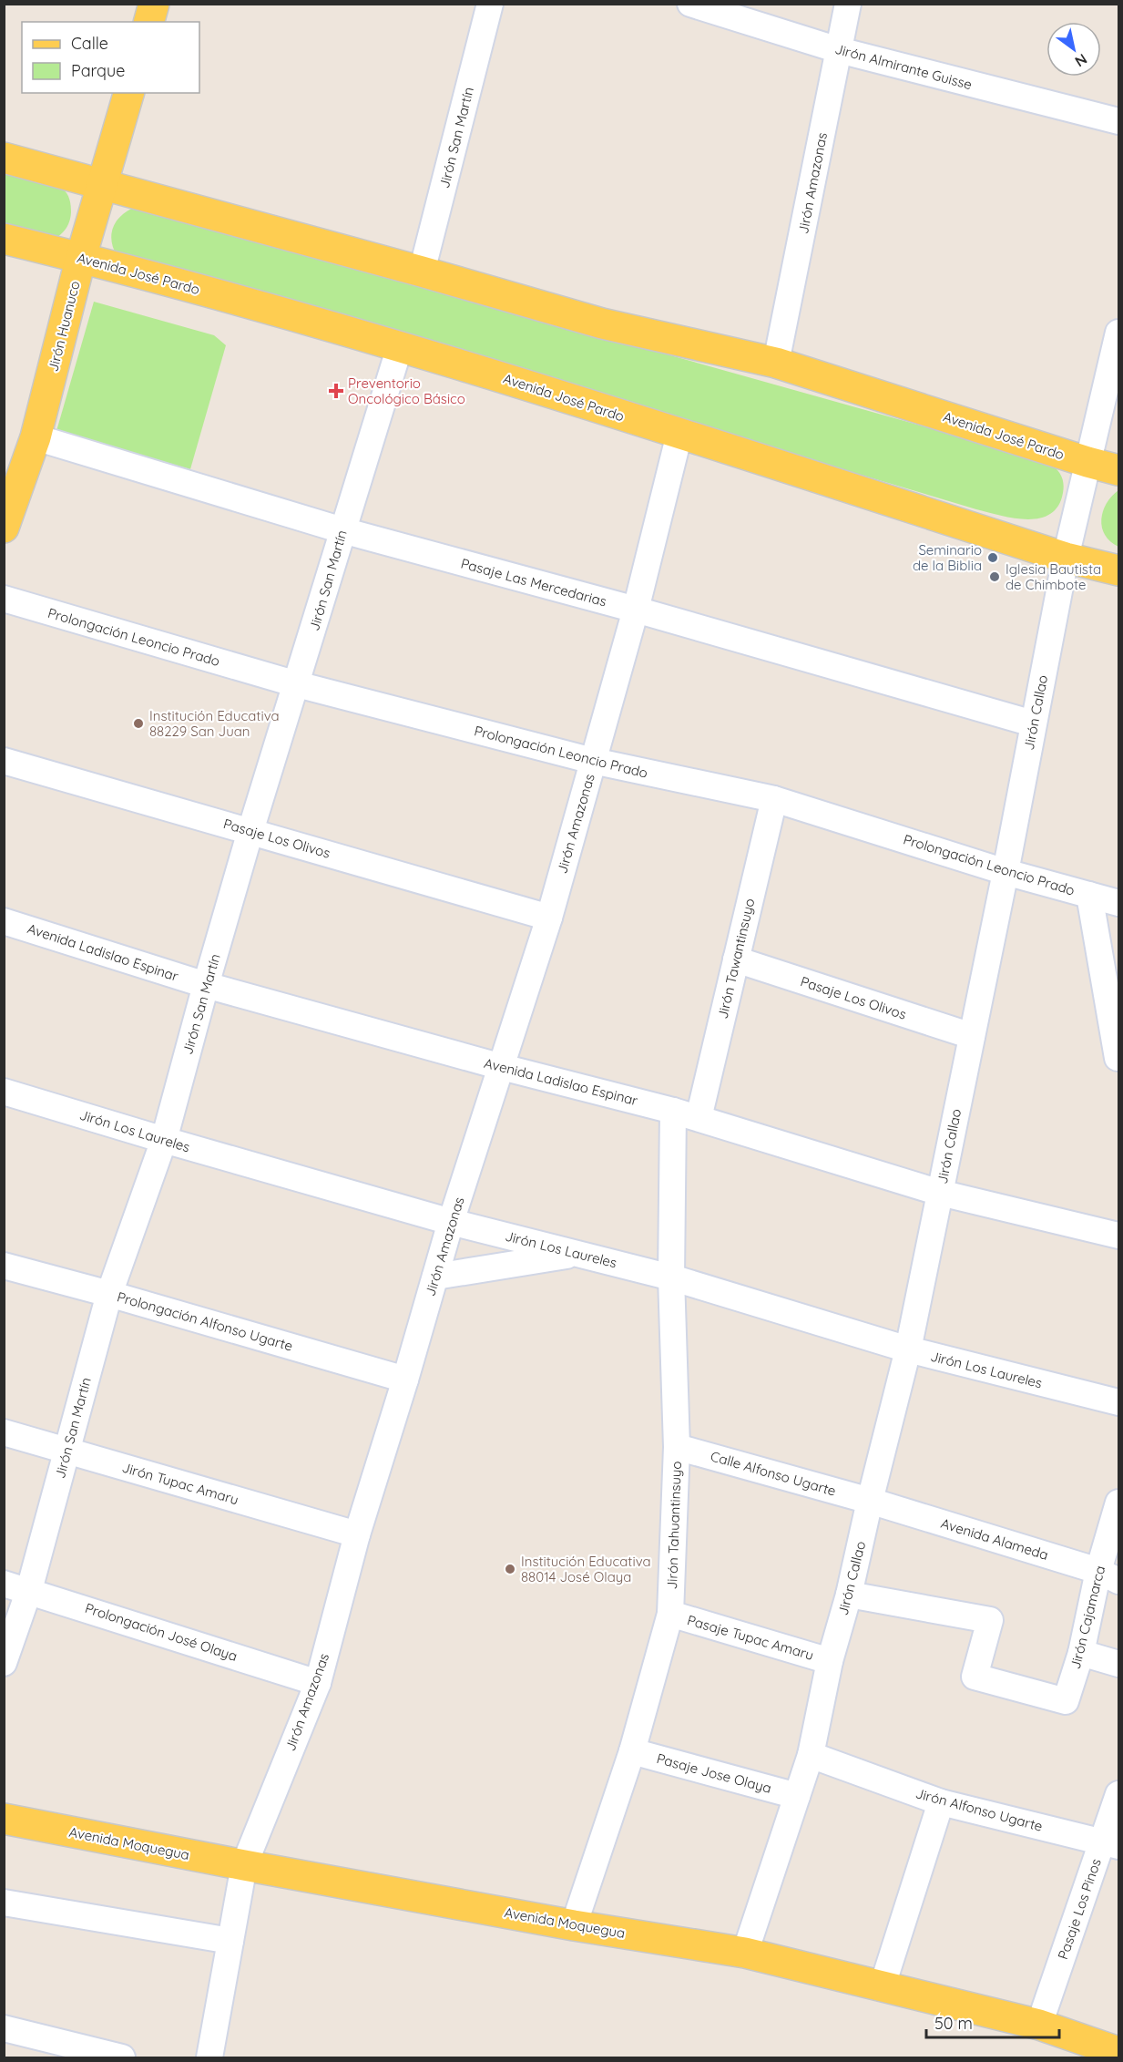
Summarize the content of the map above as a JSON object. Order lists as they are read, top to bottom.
{
  "streets": {
    "main road": ["Avenida José Pardo", "Jirón Huanuco", "Avenida Moquegua"],
    "street": [
      "Jirón Almirante Guisse",
      "Jirón San Martín",
      "Jirón Amazonas",
      "Pasaje Las Mercedarias",
      "Prolongación Leoncio Prado",
      "Jirón Callao",
      "Pasaje Los Olivos",
      "Avenida Ladislao Espinar",
      "Jirón Tawantinsuyo",
      "Jirón Los Laureles",
      "Prolongación Alfonso Ugarte",
      "Calle Alfonso Ugarte",
      "Jirón Tupac Amaru",
      "Jirón Tahuantinsuyo",
      "Avenida Alameda",
      "Jirón Cajamarca",
      "Prolongación José Olaya",
      "Pasaje Tupac Amaru",
      "Pasaje Jose Olaya",
      "Jirón Alfonso Ugarte",
      "Pasaje Los Pinos"
    ]
  },
  "crossings": [
    ["Jirón Almirante Guisse", "Jirón Amazonas"],
    ["Jirón San Martín", "Avenida José Pardo"],
    ["Jirón San Martín", "Pasaje Las Mercedarias"],
    ["Jirón San Martín", "Prolongación Leoncio Prado"],
    ["Jirón San Martín", "Pasaje Los Olivos"],
    ["Jirón San Martín", "Avenida Ladislao Espinar"],
    ["Jirón San Martín", "Jirón Los Laureles"],
    ["Jirón San Martín", "Prolongación Alfonso Ugarte"],
    ["Jirón San Martín", "Jirón Tupac Amaru"],
    ["Jirón San Martín", "Prolongación José Olaya"],
    ["Jirón Amazonas", "Avenida José Pardo"],
    ["Jirón Amazonas", "Pasaje Las Mercedarias"],
    ["Jirón Amazonas", "Prolongación Leoncio Prado"],
    ["Jirón Amazonas", "Pasaje Los Olivos"],
    ["Jirón Amazonas", "Avenida Ladislao Espinar"],
    ["Jirón Amazonas", "Jirón Los Laureles"],
    ["Jirón Amazonas", "Prolongación Alfonso Ugarte"],
    ["Jirón Amazonas", "Jirón Tupac Amaru"],
    ["Jirón Amazonas", "Prolongación José Olaya"],
    ["Jirón Amazonas", "Avenida Moquegua"],
    ["Avenida José Pardo", "Jirón Huanuco"],
    ["Avenida José Pardo", "Jirón Callao"],
    ["Jirón Huanuco", "Pasaje Las Mercedarias"],
    ["Pasaje Las Mercedarias", "Jirón Callao"],
    ["Prolongación Leoncio Prado", "Jirón Callao"],
    ["Prolongación Leoncio Prado", "Jirón Tawantinsuyo"],
    ["Jirón Callao", "Pasaje Los Olivos"],
    ["Jirón Callao", "Avenida Ladislao Espinar"],
    ["Jirón Callao", "Jirón Los Laureles"],
    ["Jirón Callao", "Calle Alfonso Ugarte"],
    ["Jirón Callao", "Avenida Alameda"],
    ["Jirón Callao", "Jirón Cajamarca"],
    ["Jirón Callao", "Pasaje Tupac Amaru"],
    ["Jirón Callao", "Pasaje Jose Olaya"],
    ["Jirón Callao", "Jirón Alfonso Ugarte"],
    ["Jirón Callao", "Avenida Moquegua"],
    ["Pasaje Los Olivos", "Jirón Tawantinsuyo"],
    ["Avenida Ladislao Espinar", "Jirón Tawantinsuyo"],
    ["Avenida Ladislao Espinar", "Jirón Tahuantinsuyo"],
    ["Jirón Los Laureles", "Jirón Tahuantinsuyo"],
    ["Calle Alfonso Ugarte", "Jirón Tahuantinsuyo"],
    ["Calle Alfonso Ugarte", "Avenida Alameda"],
    ["Jirón Tahuantinsuyo", "Pasaje Tupac Amaru"],
    ["Jirón Tahuantinsuyo", "Pasaje Jose Olaya"],
    ["Jirón Tahuantinsuyo", "Avenida Moquegua"],
    ["Avenida Alameda", "Jirón Cajamarca"],
    ["Jirón Alfonso Ugarte", "Pasaje Los Pinos"],
    ["Avenida Moquegua", "Pasaje Los Pinos"]
  ],
  "places": {
    "health": ["Preventorio Oncológico Básico"],
    "other": [
      "Seminario de la Biblia",
      "Iglesia Bautista de Chimbote",
      "Institución Educativa 88229 San Juan",
      "Institución Educativa 88014 José Olaya"
    ]
  },
  "legend": ["Calle", "Parque"],
  "scale_bar": "50 m",
  "north": "bottom right"
}
